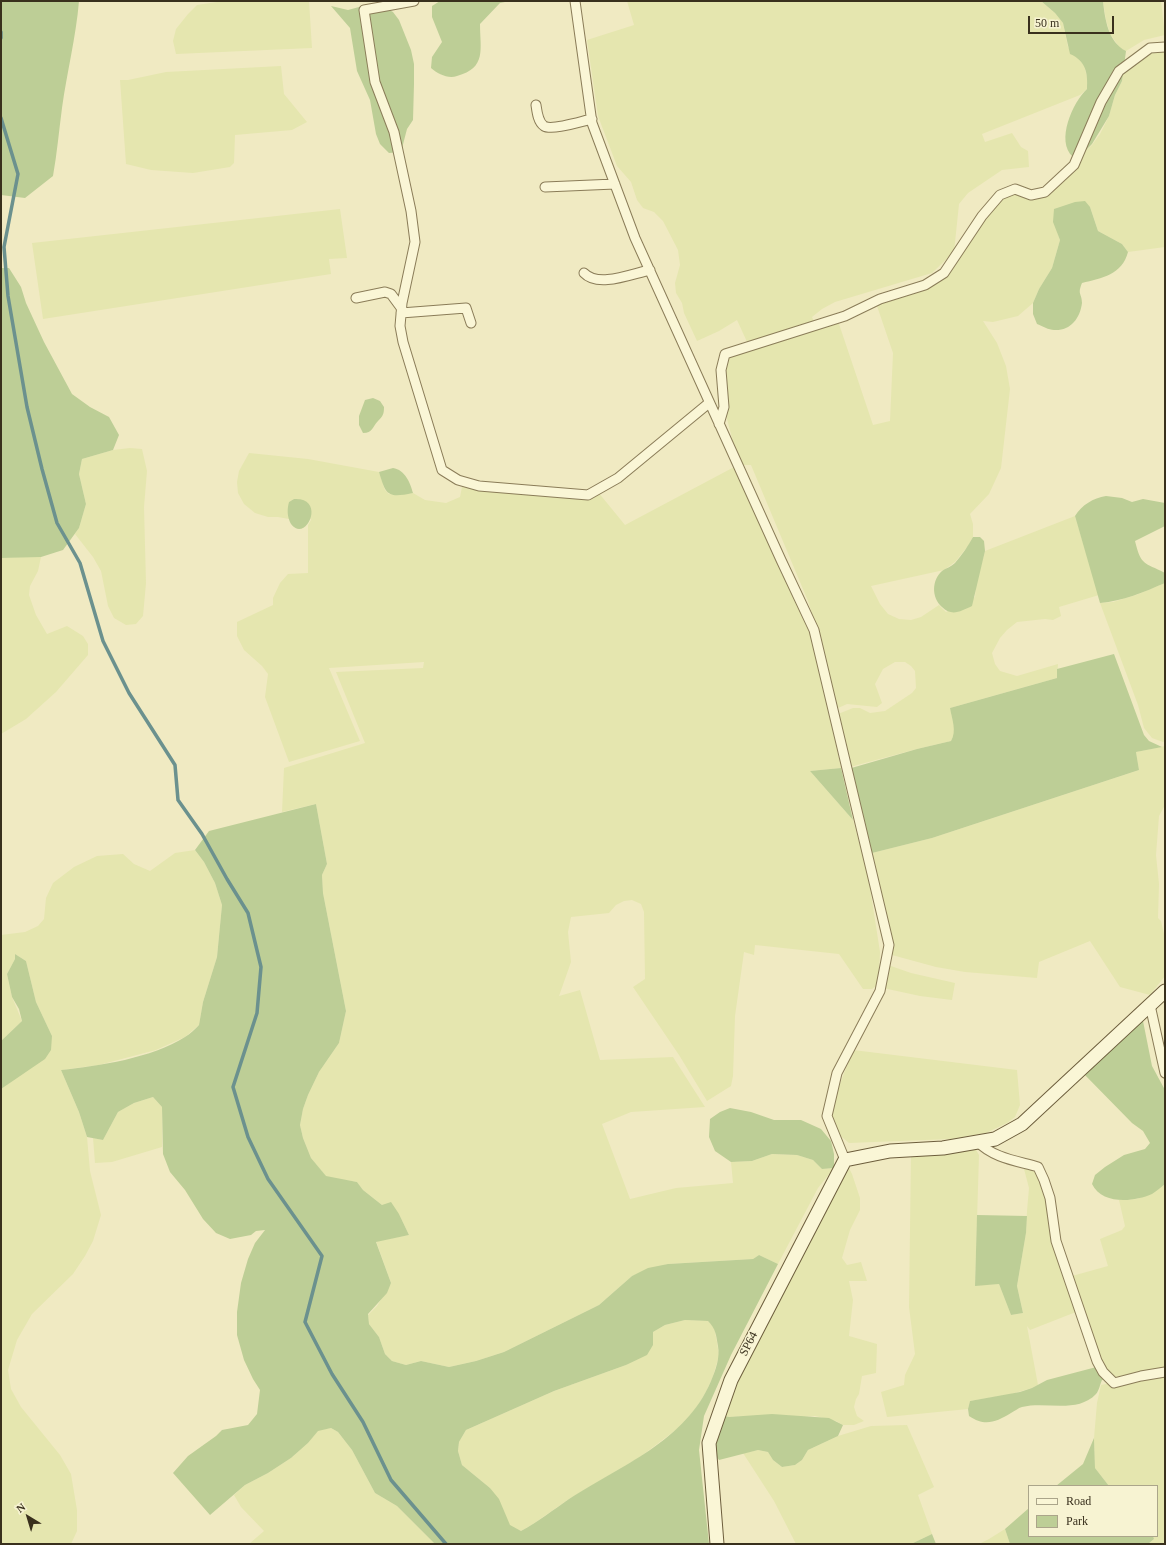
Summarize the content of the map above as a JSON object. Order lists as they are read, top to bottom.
{
  "streets": {
    "street": ["SP64"]
  },
  "legend": ["Road", "Park"],
  "scale_bar": "50 m",
  "north": "top left"
}
